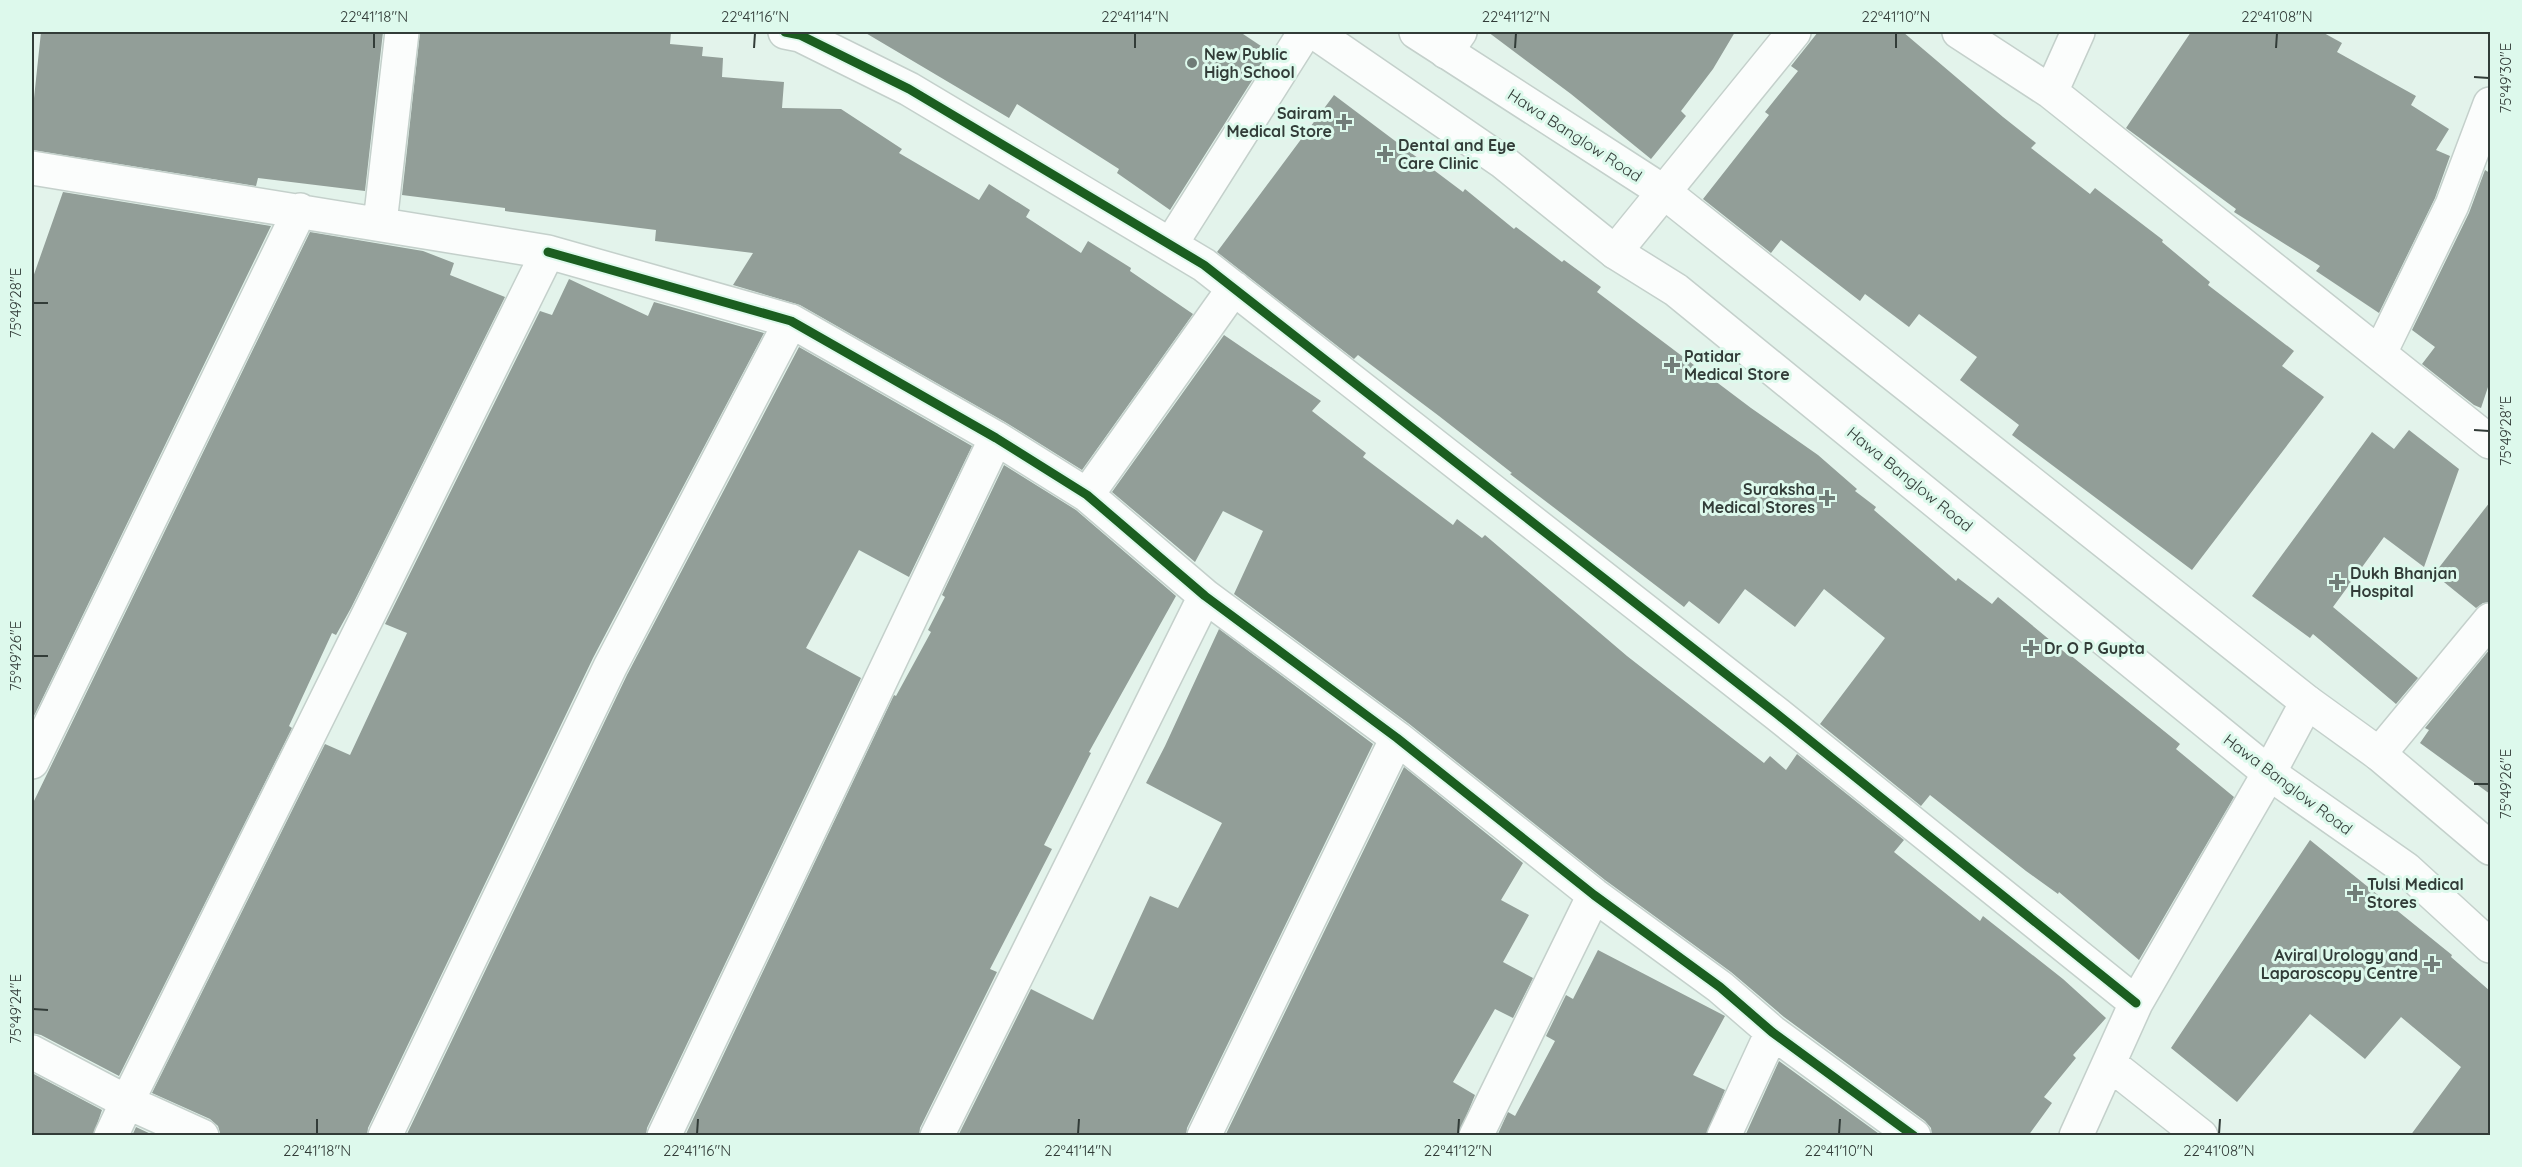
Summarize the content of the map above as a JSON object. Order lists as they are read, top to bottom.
{
  "streets": {
    "street": ["Hawa Banglow Road"]
  },
  "places": {
    "other": ["New Public High School"],
    "health": [
      "Sairam Medical Store",
      "Dental and Eye Care Clinic",
      "Patidar Medical Store",
      "Suraksha Medical Stores",
      "Dukh Bhanjan Hospital",
      "Dr O P Gupta",
      "Tulsi Medical Stores",
      "Aviral Urology and Laparoscopy Centre"
    ]
  },
  "coordinates": [
    "22°41'18\"N",
    "22°41'16\"N",
    "22°41'14\"N",
    "22°41'12\"N",
    "22°41'10\"N",
    "22°41'08\"N",
    "75°49'30\"E",
    "75°49'28\"E",
    "75°49'26\"E",
    "75°49'24\"E"
  ]
}
